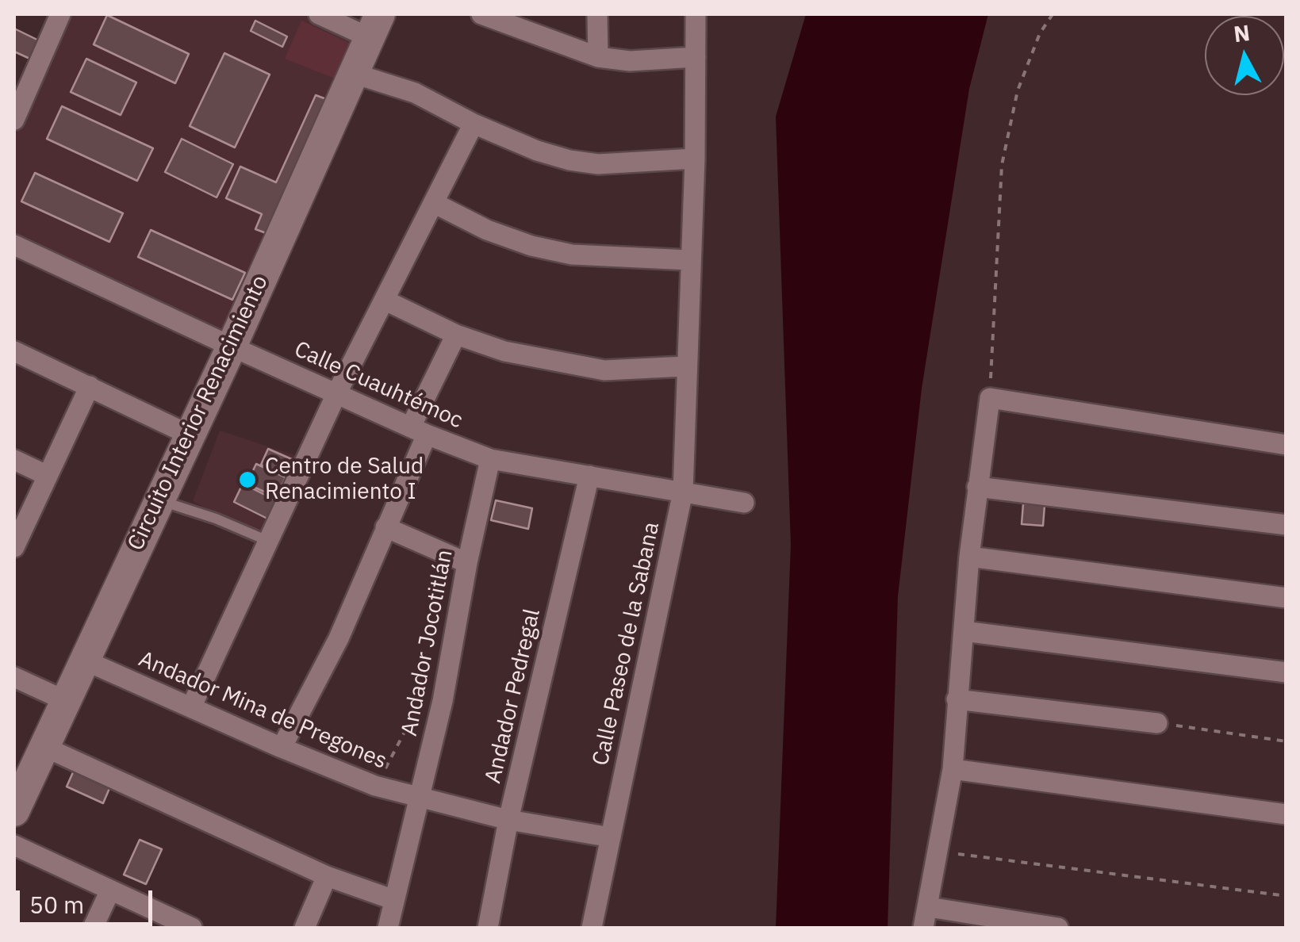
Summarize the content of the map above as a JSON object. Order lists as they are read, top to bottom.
{
  "streets": {
    "main road": ["Circuito Interior Renacimiento"],
    "street": [
      "Calle Cuauhtémoc",
      "Andador Jocotitlán",
      "Calle Paseo de la Sabana",
      "Andador Pedregal",
      "Andador Mina de Pregones"
    ]
  },
  "crossings": [
    ["Calle Cuauhtémoc", "Circuito Interior Renacimiento"],
    ["Calle Cuauhtémoc", "Andador Jocotitlán"],
    ["Calle Cuauhtémoc", "Calle Paseo de la Sabana"],
    ["Calle Cuauhtémoc", "Andador Pedregal"],
    ["Circuito Interior Renacimiento", "Andador Mina de Pregones"],
    ["Andador Jocotitlán", "Andador Mina de Pregones"],
    ["Calle Paseo de la Sabana", "Andador Mina de Pregones"],
    ["Andador Pedregal", "Andador Mina de Pregones"]
  ],
  "places": ["Centro de Salud Renacimiento I"],
  "scale_bar": "50 m",
  "north": "top"
}
